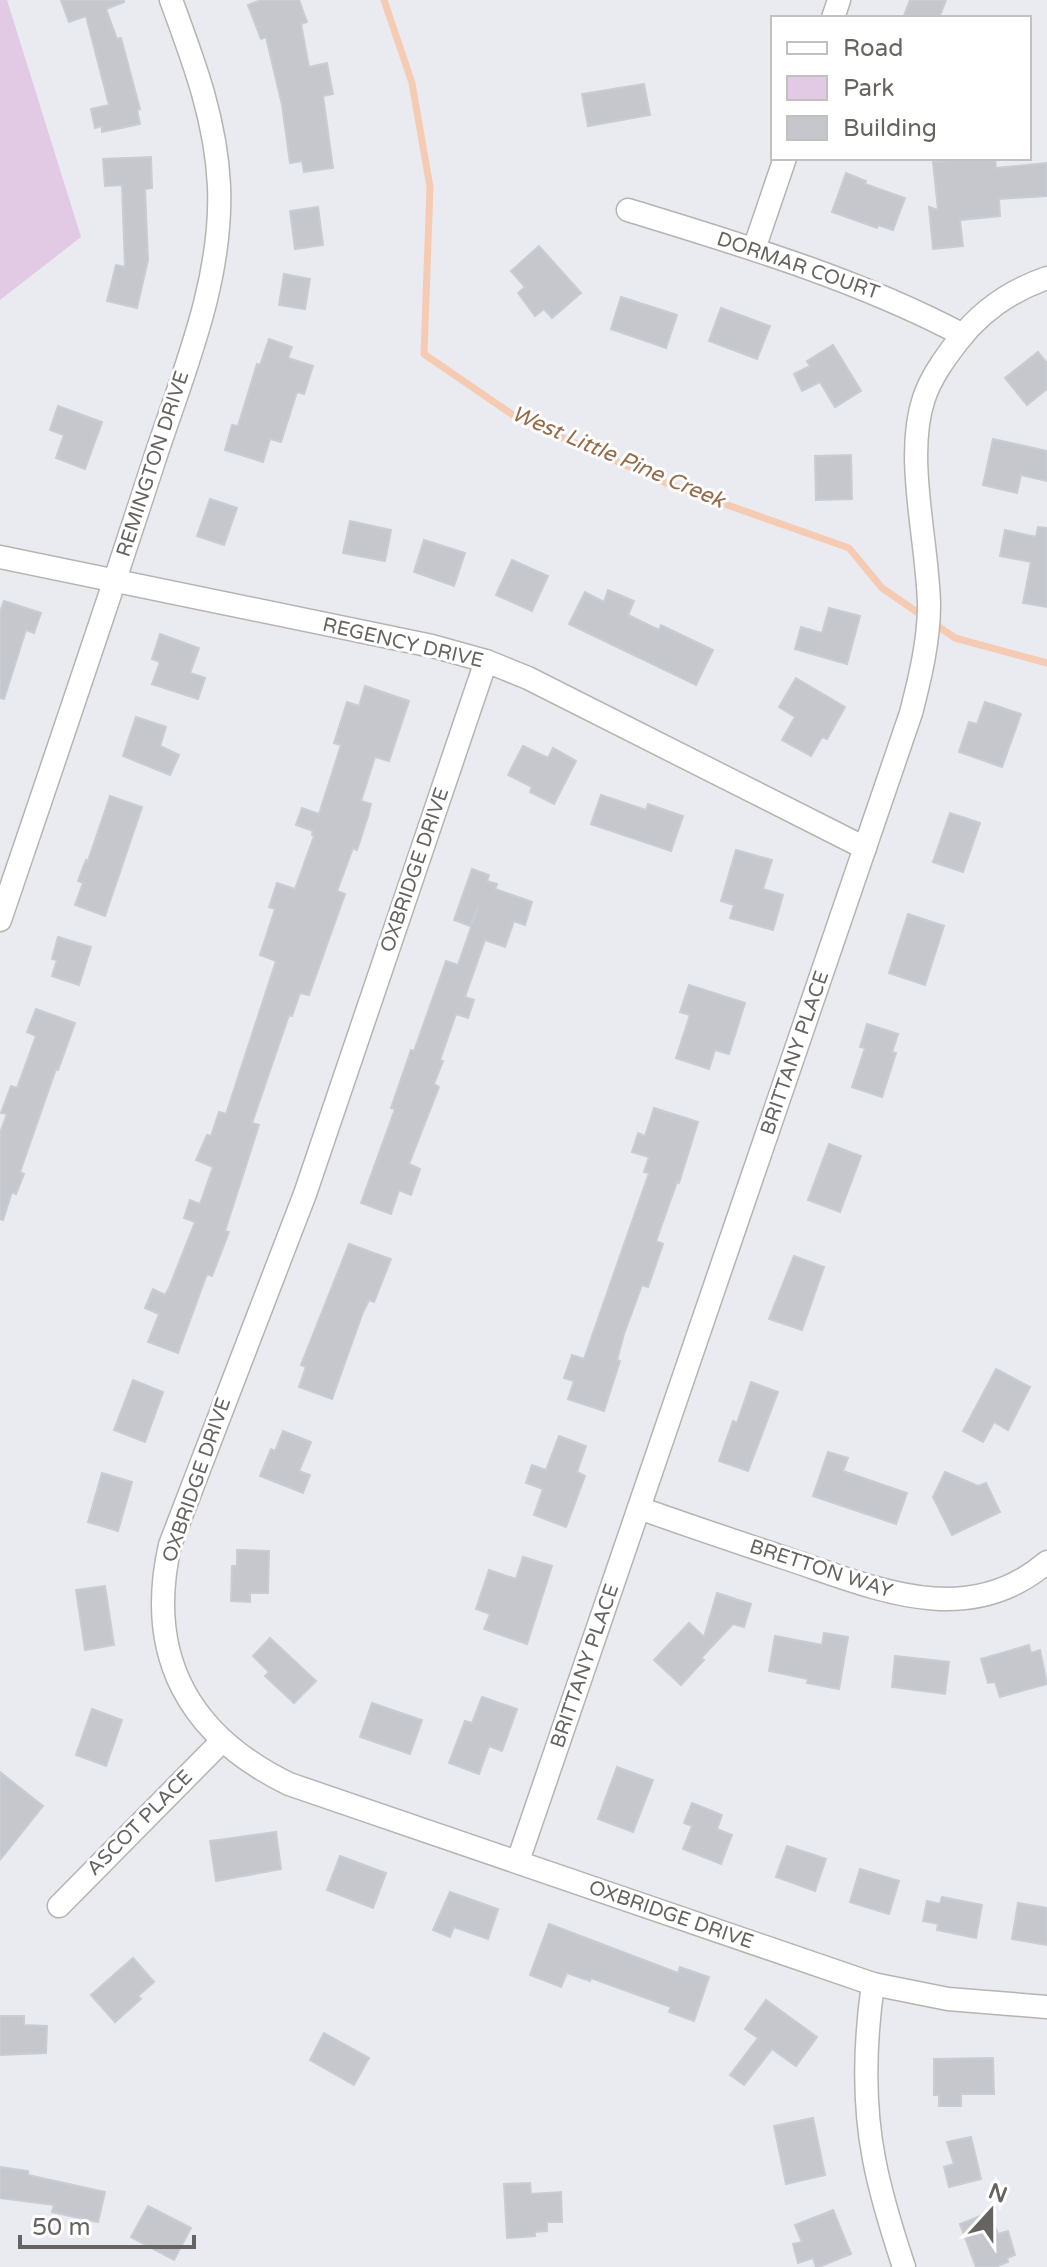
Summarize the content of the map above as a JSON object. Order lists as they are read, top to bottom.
{
  "streets": {
    "street": [
      "DORMAR COURT",
      "REMINGTON DRIVE",
      "REGENCY DRIVE",
      "OXBRIDGE DRIVE",
      "BRITTANY PLACE",
      "BRETTON WAY",
      "ASCOT PLACE"
    ]
  },
  "crossings": [
    ["DORMAR COURT", "BRITTANY PLACE"],
    ["REMINGTON DRIVE", "REGENCY DRIVE"],
    ["REGENCY DRIVE", "OXBRIDGE DRIVE"],
    ["REGENCY DRIVE", "BRITTANY PLACE"],
    ["OXBRIDGE DRIVE", "BRITTANY PLACE"],
    ["OXBRIDGE DRIVE", "ASCOT PLACE"],
    ["BRITTANY PLACE", "BRETTON WAY"]
  ],
  "water": ["West Little Pine Creek"],
  "legend": ["Road", "Park", "Building"],
  "scale_bar": "50 m",
  "north": "top"
}
